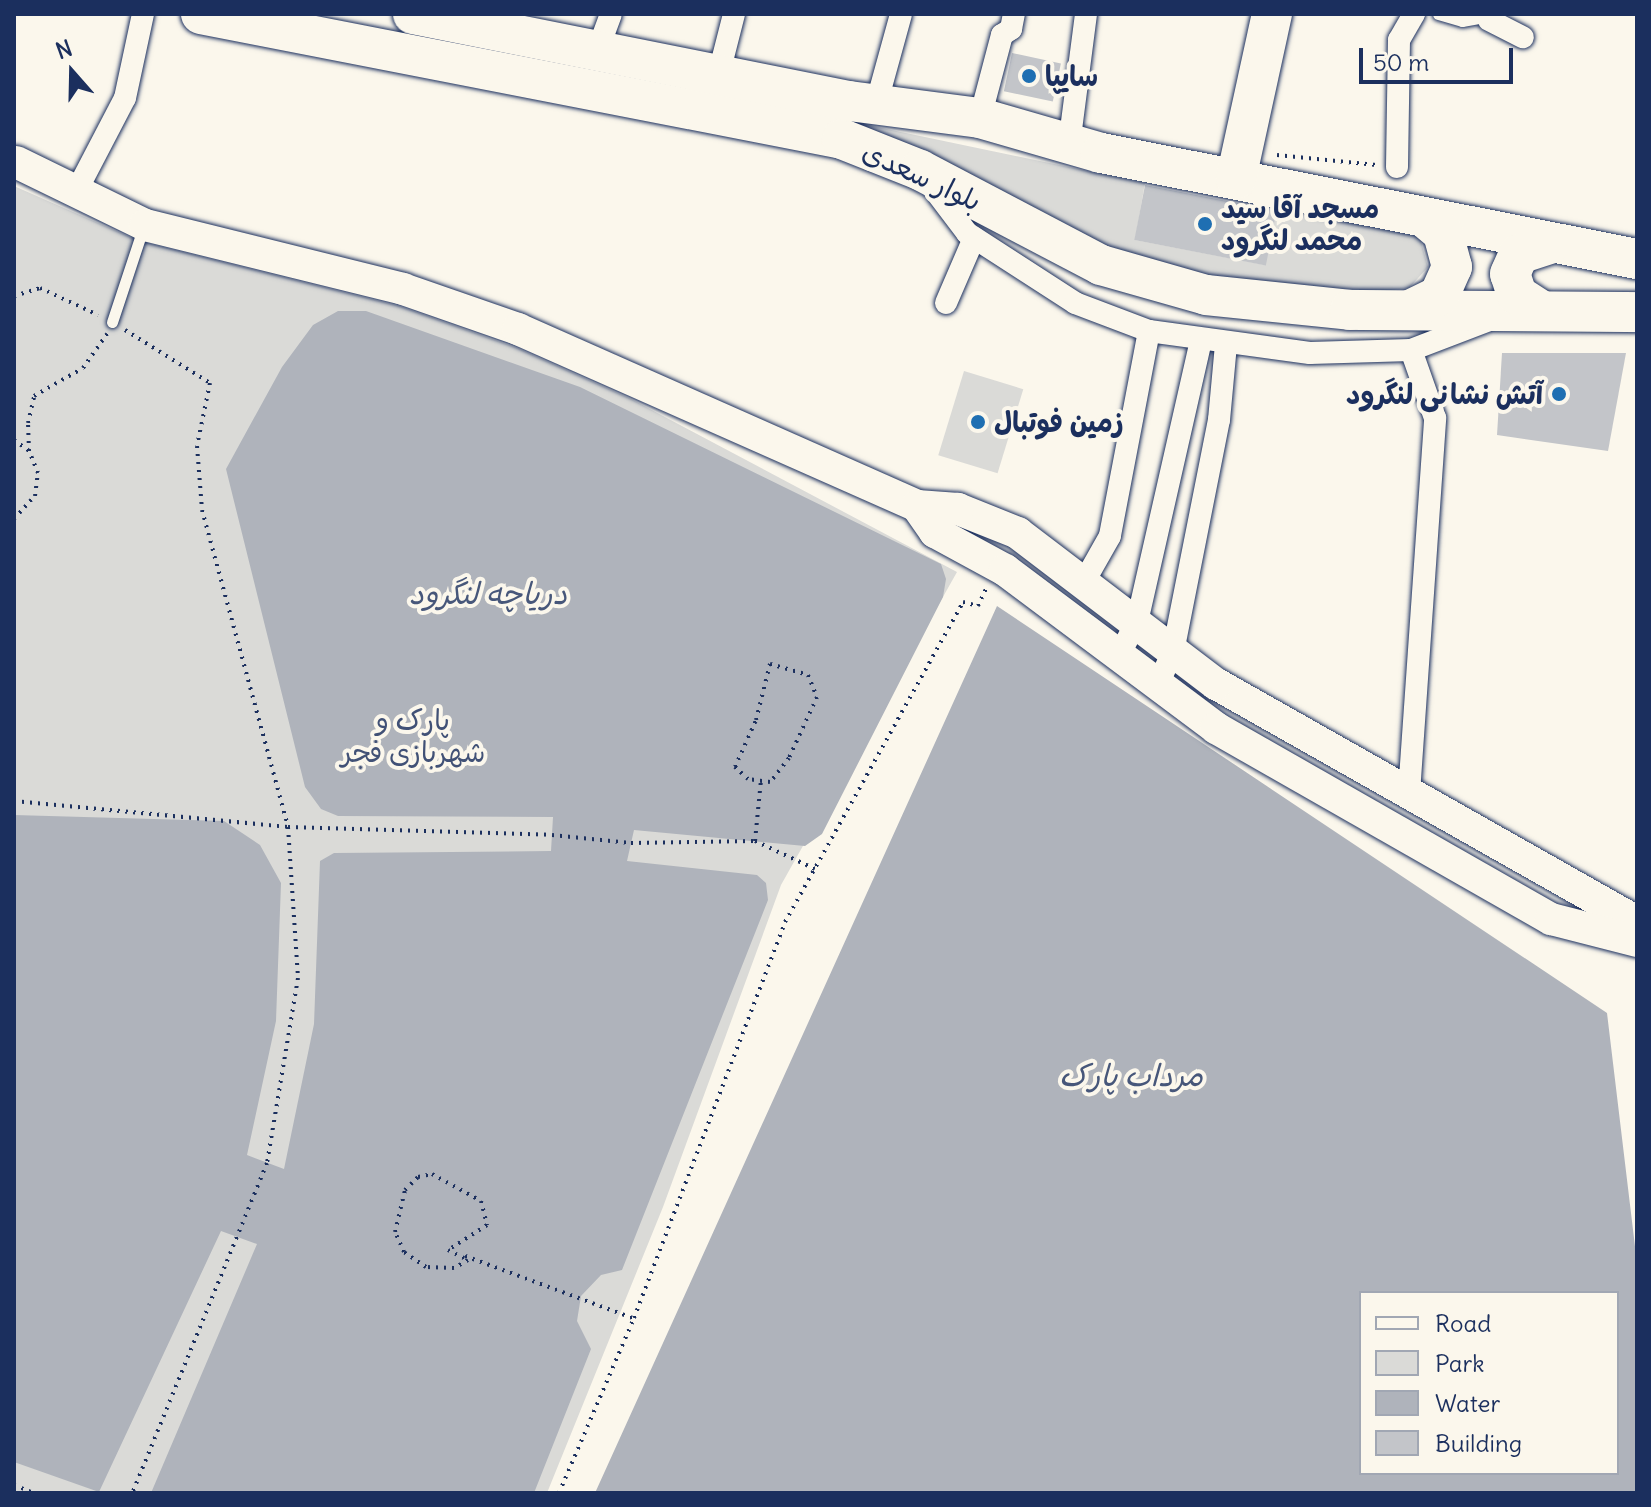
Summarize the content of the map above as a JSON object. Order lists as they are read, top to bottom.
{
  "streets": {
    "highway": ["بلوار سعدی"]
  },
  "water": ["دریاچه لنگرود", "مرداب پارک"],
  "parks": ["پارک و شهربازی فجر"],
  "places": [
    "سایپا",
    "مسجد آقا سید محمد لنگرود",
    "آتش نشانی لنگرود",
    "زمین فوتبال"
  ],
  "legend": [
    "Road",
    "Park",
    "Water",
    "Building"
  ],
  "scale_bar": "50 m",
  "north": "top"
}
